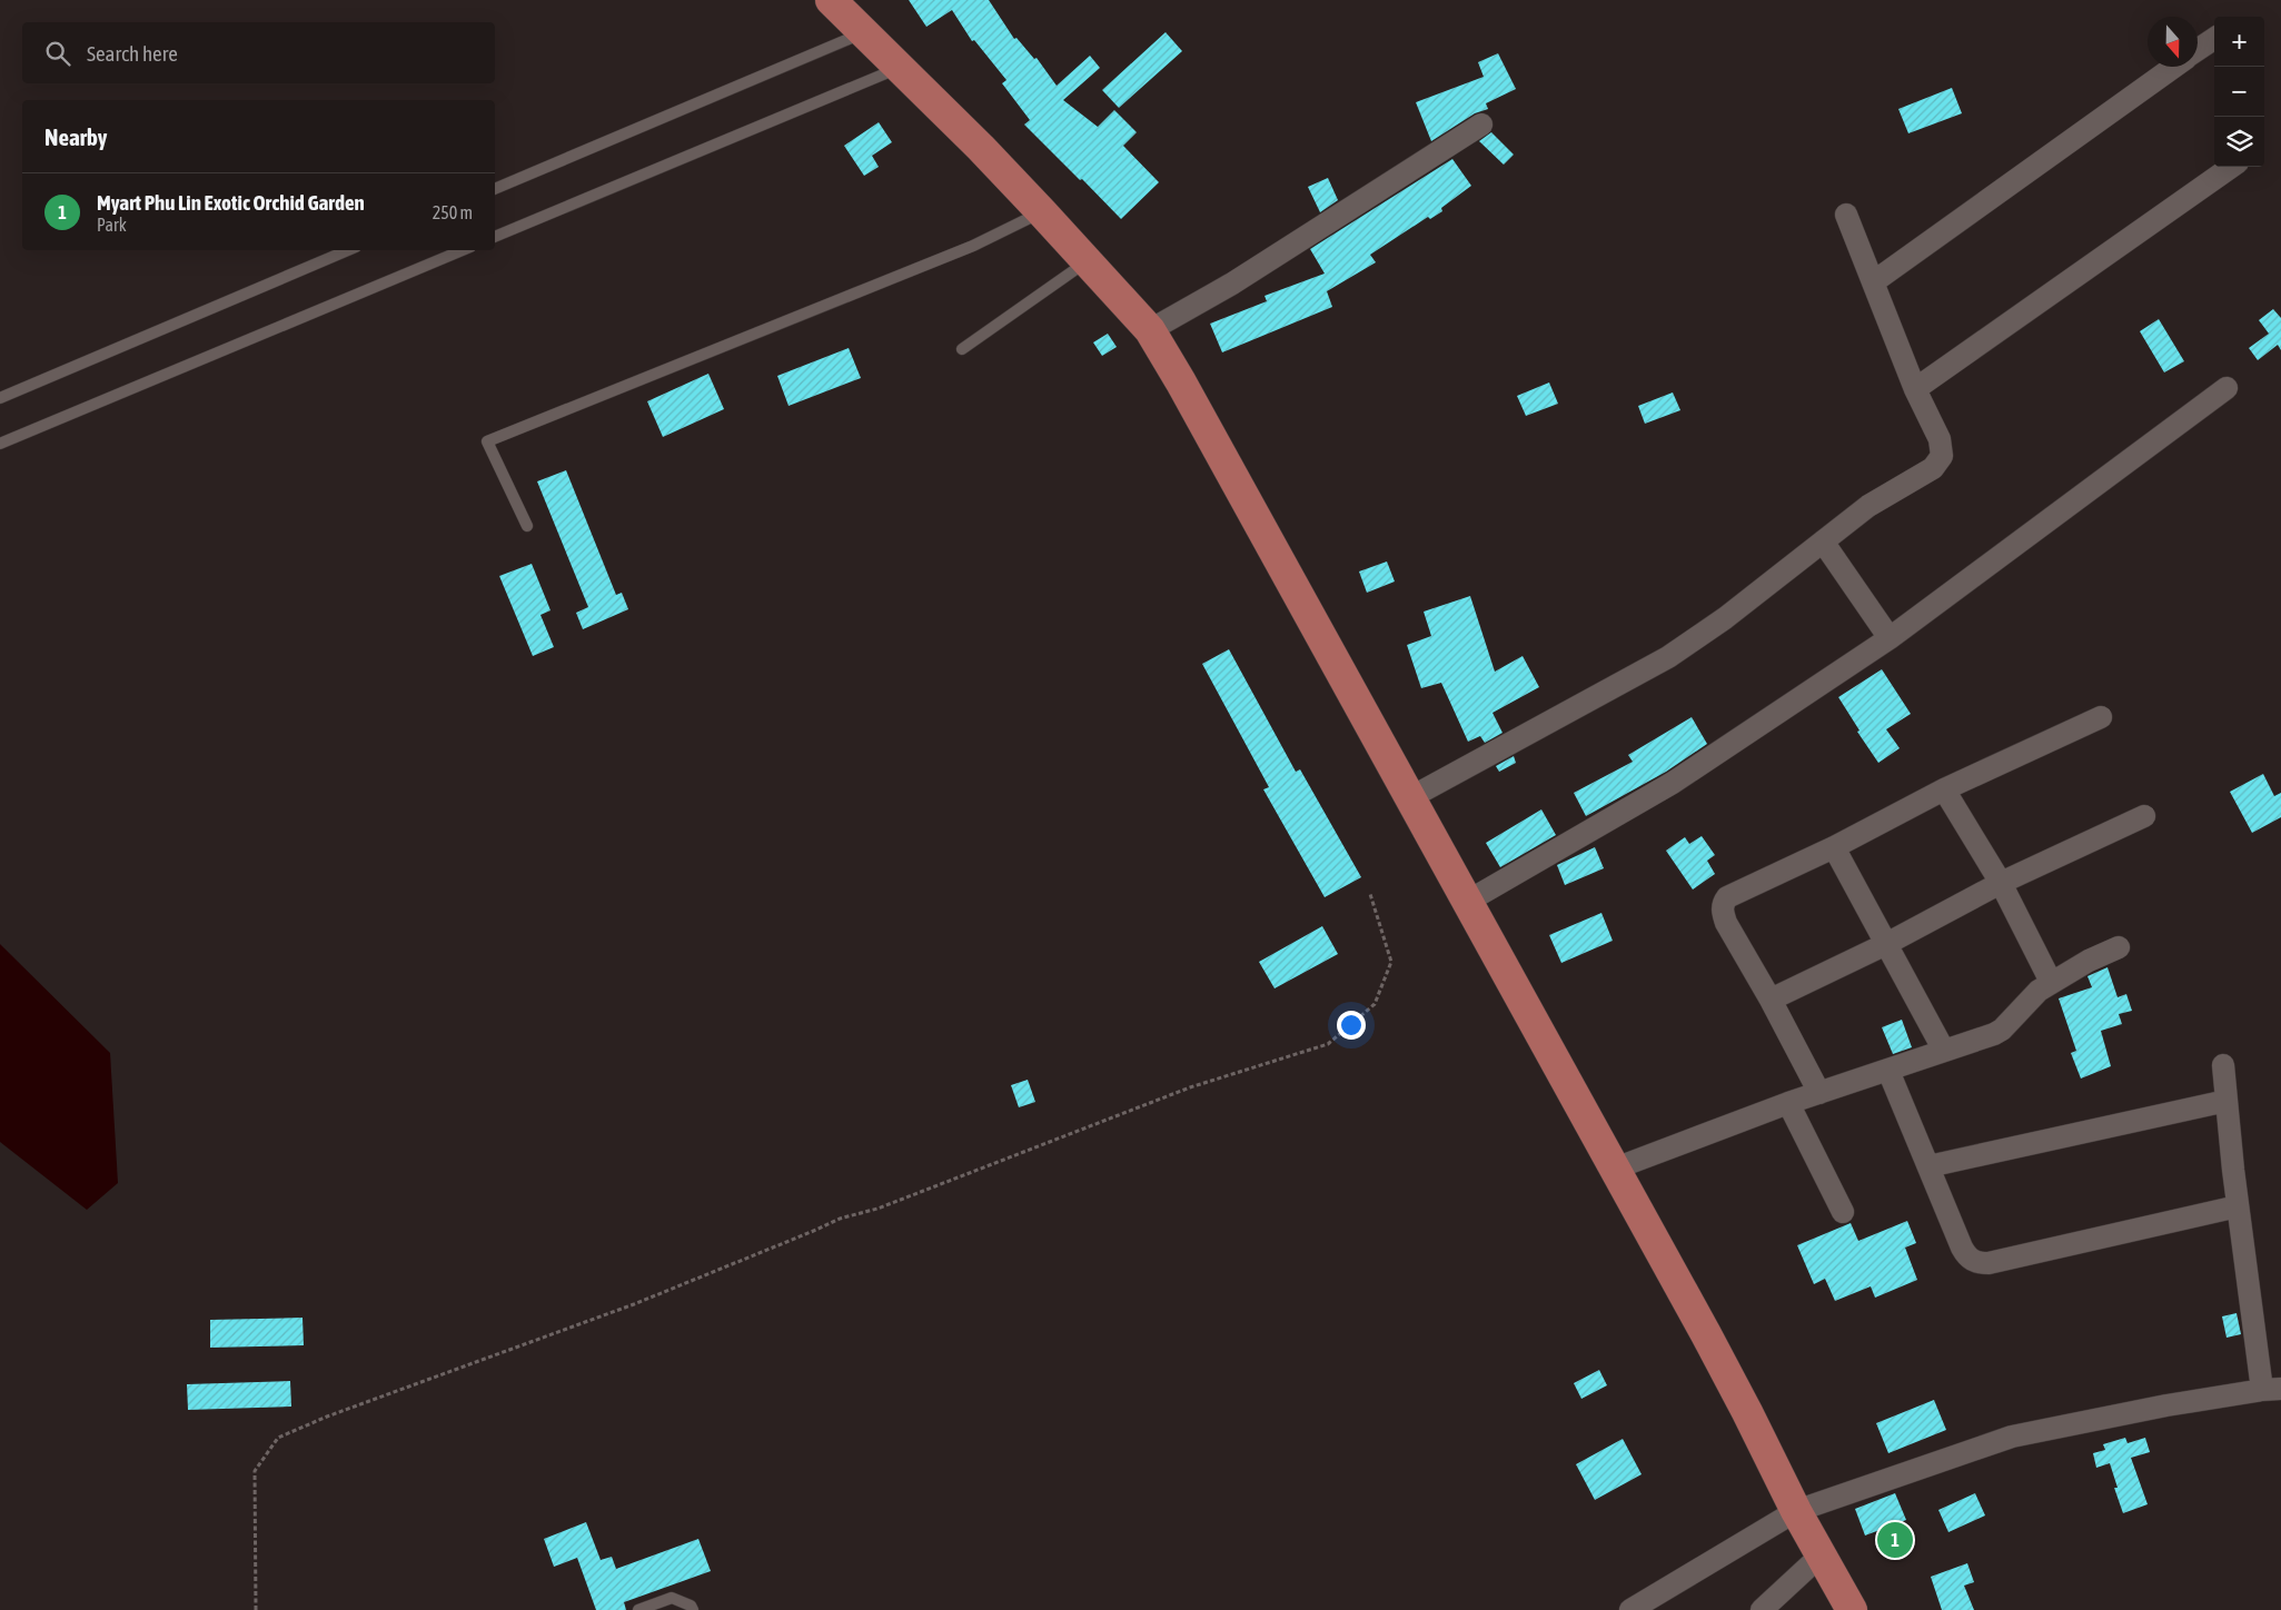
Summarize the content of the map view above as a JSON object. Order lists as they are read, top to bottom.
{
  "north": "bottom",
  "page": {
    "map_buttons": ["+", "−"],
    "search": "Search here",
    "heading": "Nearby",
    "list": [
      {
        "mark": "1",
        "name": "Myart Phu Lin Exotic Orchid Garden",
        "note": "Park",
        "value": "250 m"
      }
    ],
    "pins": "1"
  }
}
